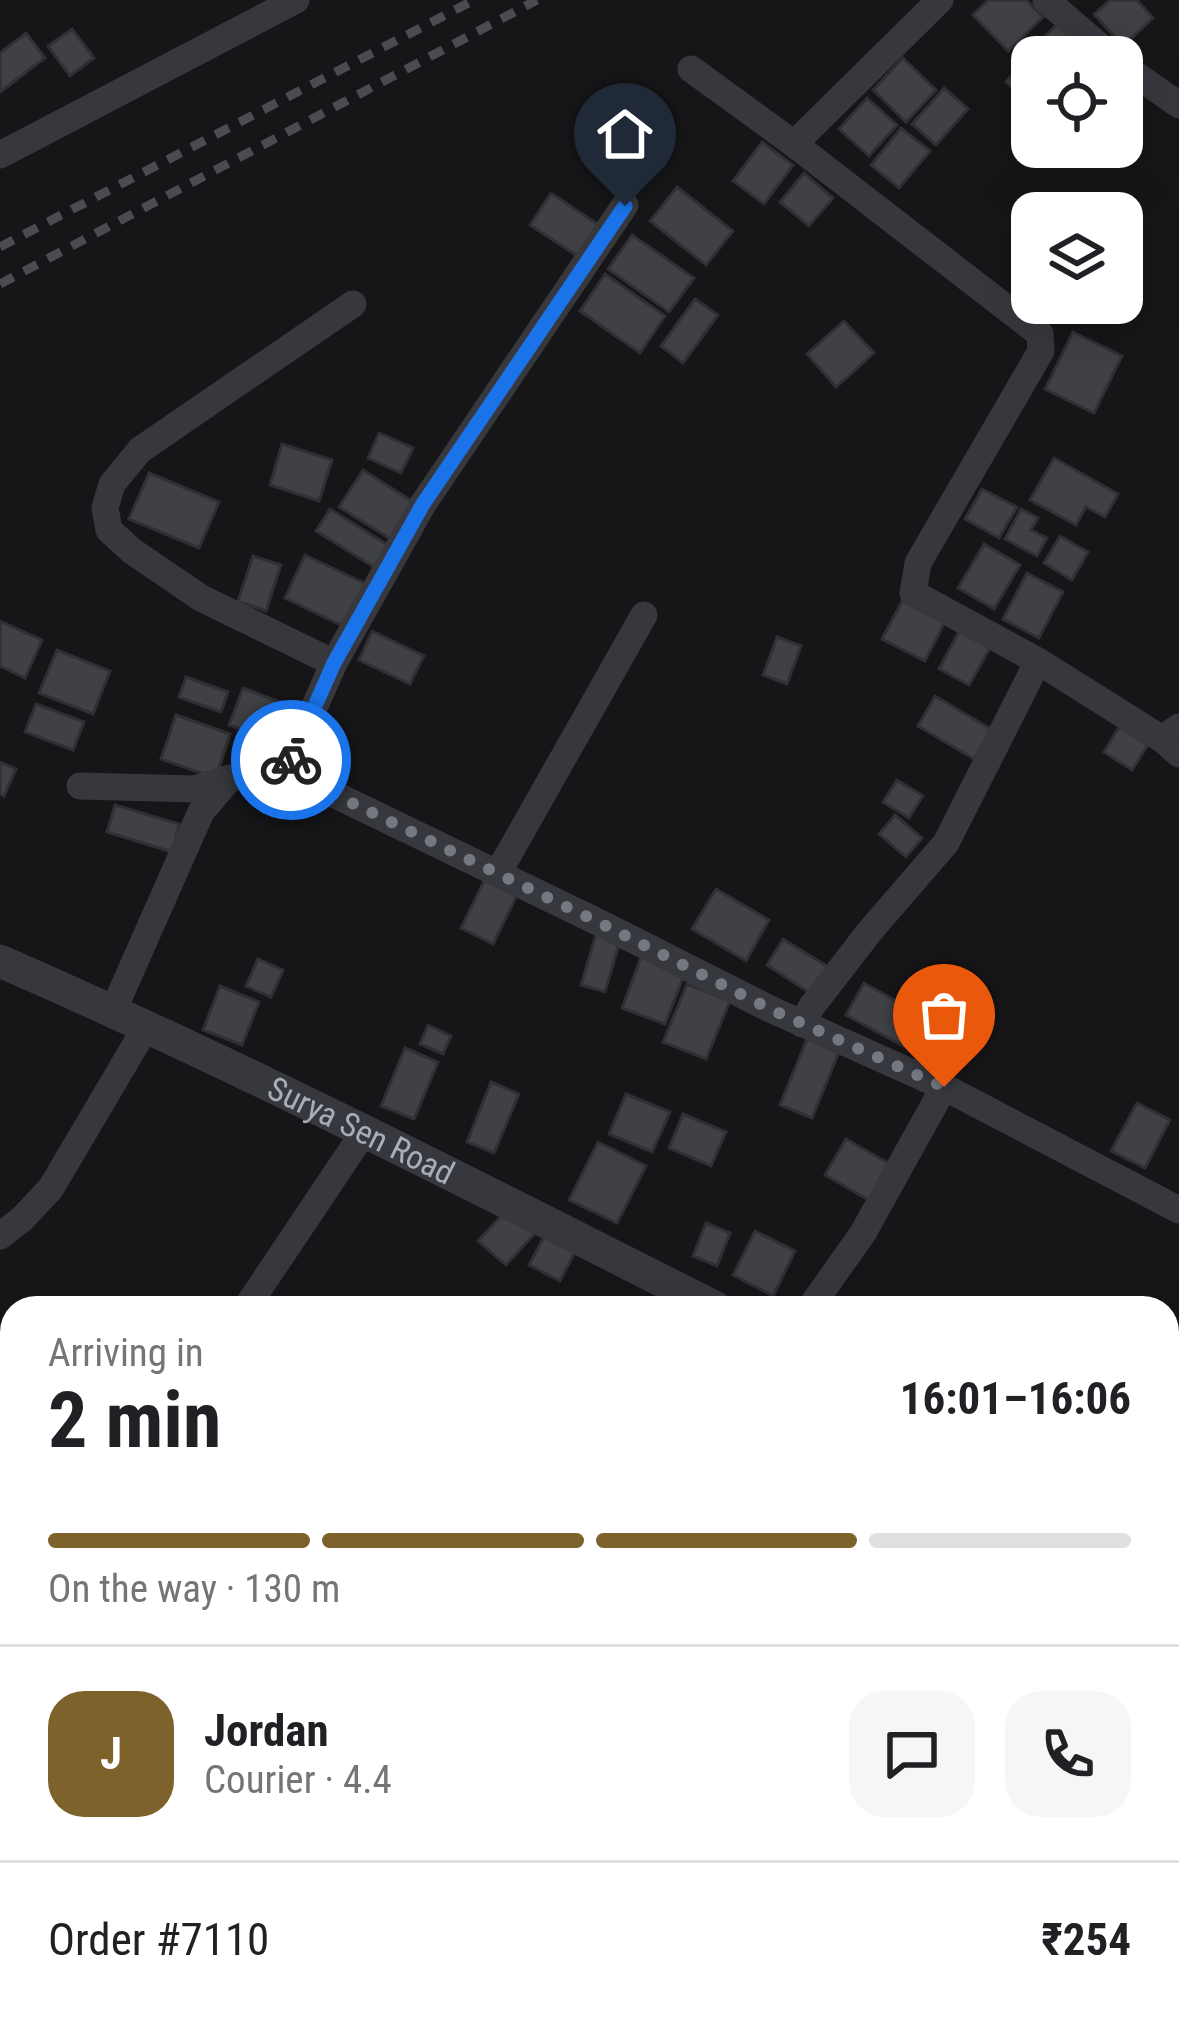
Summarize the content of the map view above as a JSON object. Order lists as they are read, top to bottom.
{
  "streets": {
    "street": ["Surya Sen Road"]
  },
  "page": {
    "heading": ["2 min", "Arriving in", "16:01–16:06"],
    "panel": [
      "Jordan",
      "Courier · 4.4",
      "Order #7110",
      "₹254"
    ],
    "bar": "On the way · 130 m",
    "round": "J"
  }
}
